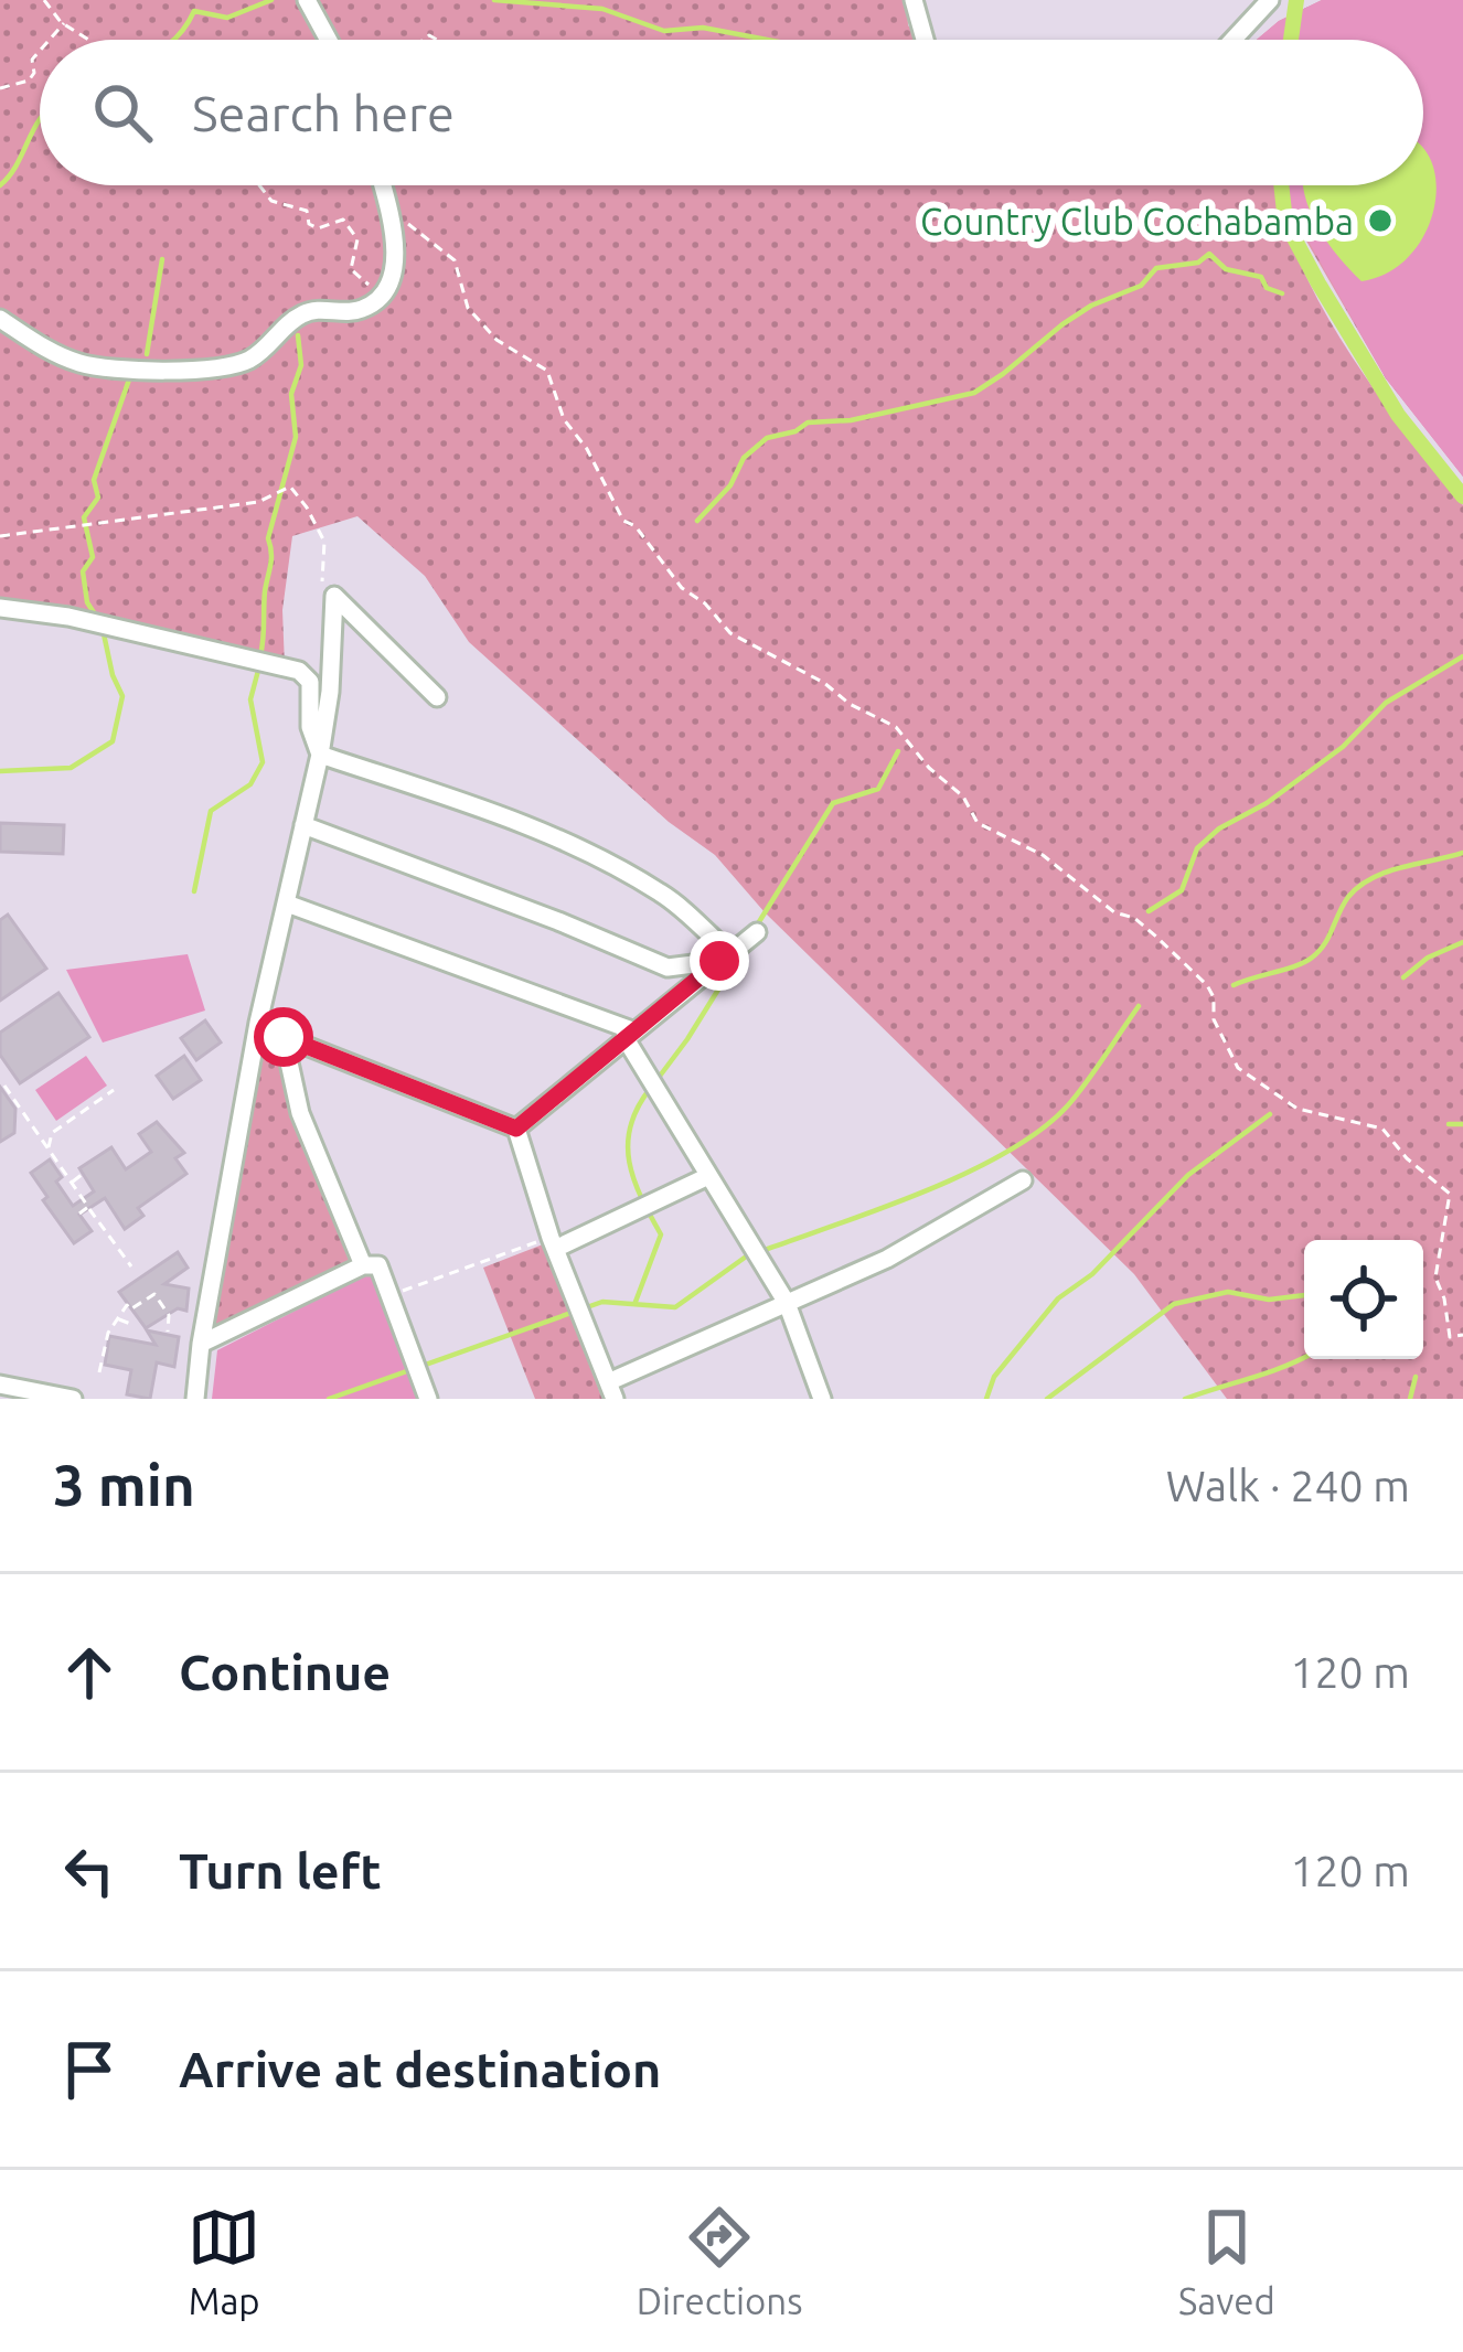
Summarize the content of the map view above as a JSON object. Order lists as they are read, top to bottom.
{
  "places": ["Country Club Cochabamba"],
  "page": {
    "search": "Search here",
    "heading": ["3 min", "Walk · 240 m"],
    "list": [
      ["Continue", "120 m"],
      ["Turn left", "120 m"],
      "Arrive at destination"
    ],
    "nav": ["Map", "Directions", "Saved"]
  }
}
